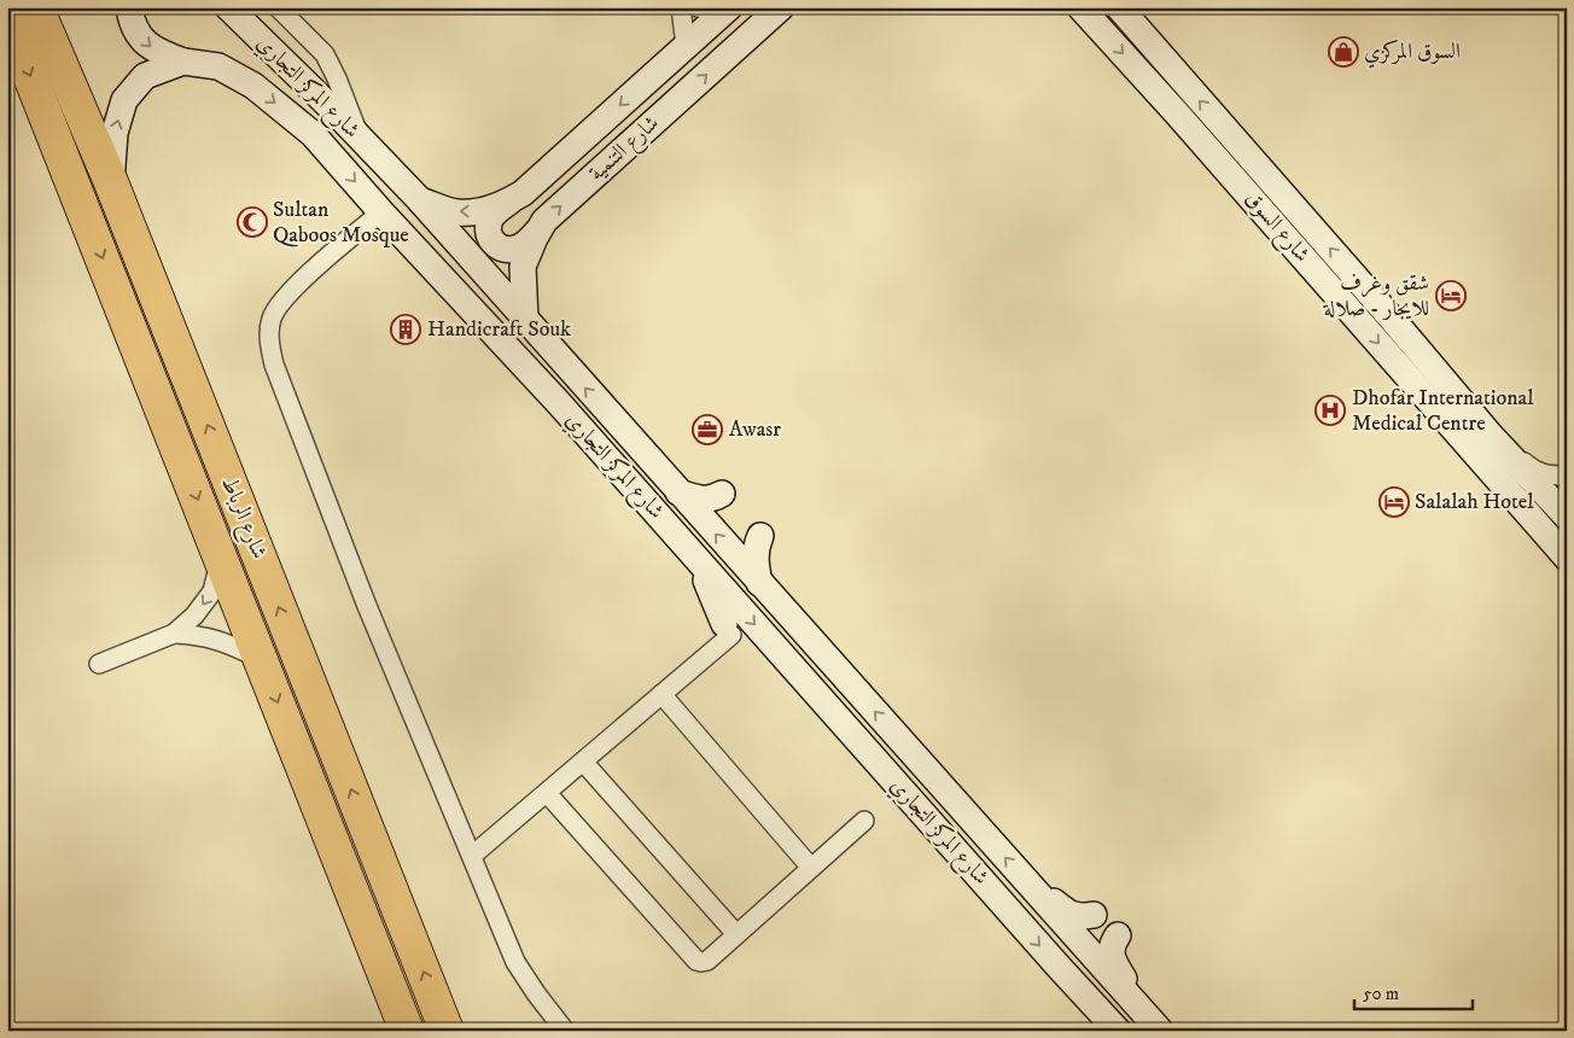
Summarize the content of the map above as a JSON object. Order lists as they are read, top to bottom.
{
  "streets": {
    "highway": ["شارع الرباط"],
    "street": ["شارع المركز التجاري", "شارع التنمية", "شارع السوق"]
  },
  "crossings": [
    ["شارع المركز التجاري", "شارع التنمية"],
    ["شارع المركز التجاري", "شارع الرباط"]
  ],
  "places": {
    "shop": ["السوق المركزي"],
    "mosque": ["Sultan Qaboos Mosque"],
    "hotel": ["شقق وغرف للايجار - صلالة", "Salalah Hotel"],
    "building": ["Handicraft Souk"],
    "hospital": ["Dhofar International Medical Centre"],
    "office": ["Awasr"]
  },
  "scale_bar": "50 m"
}
